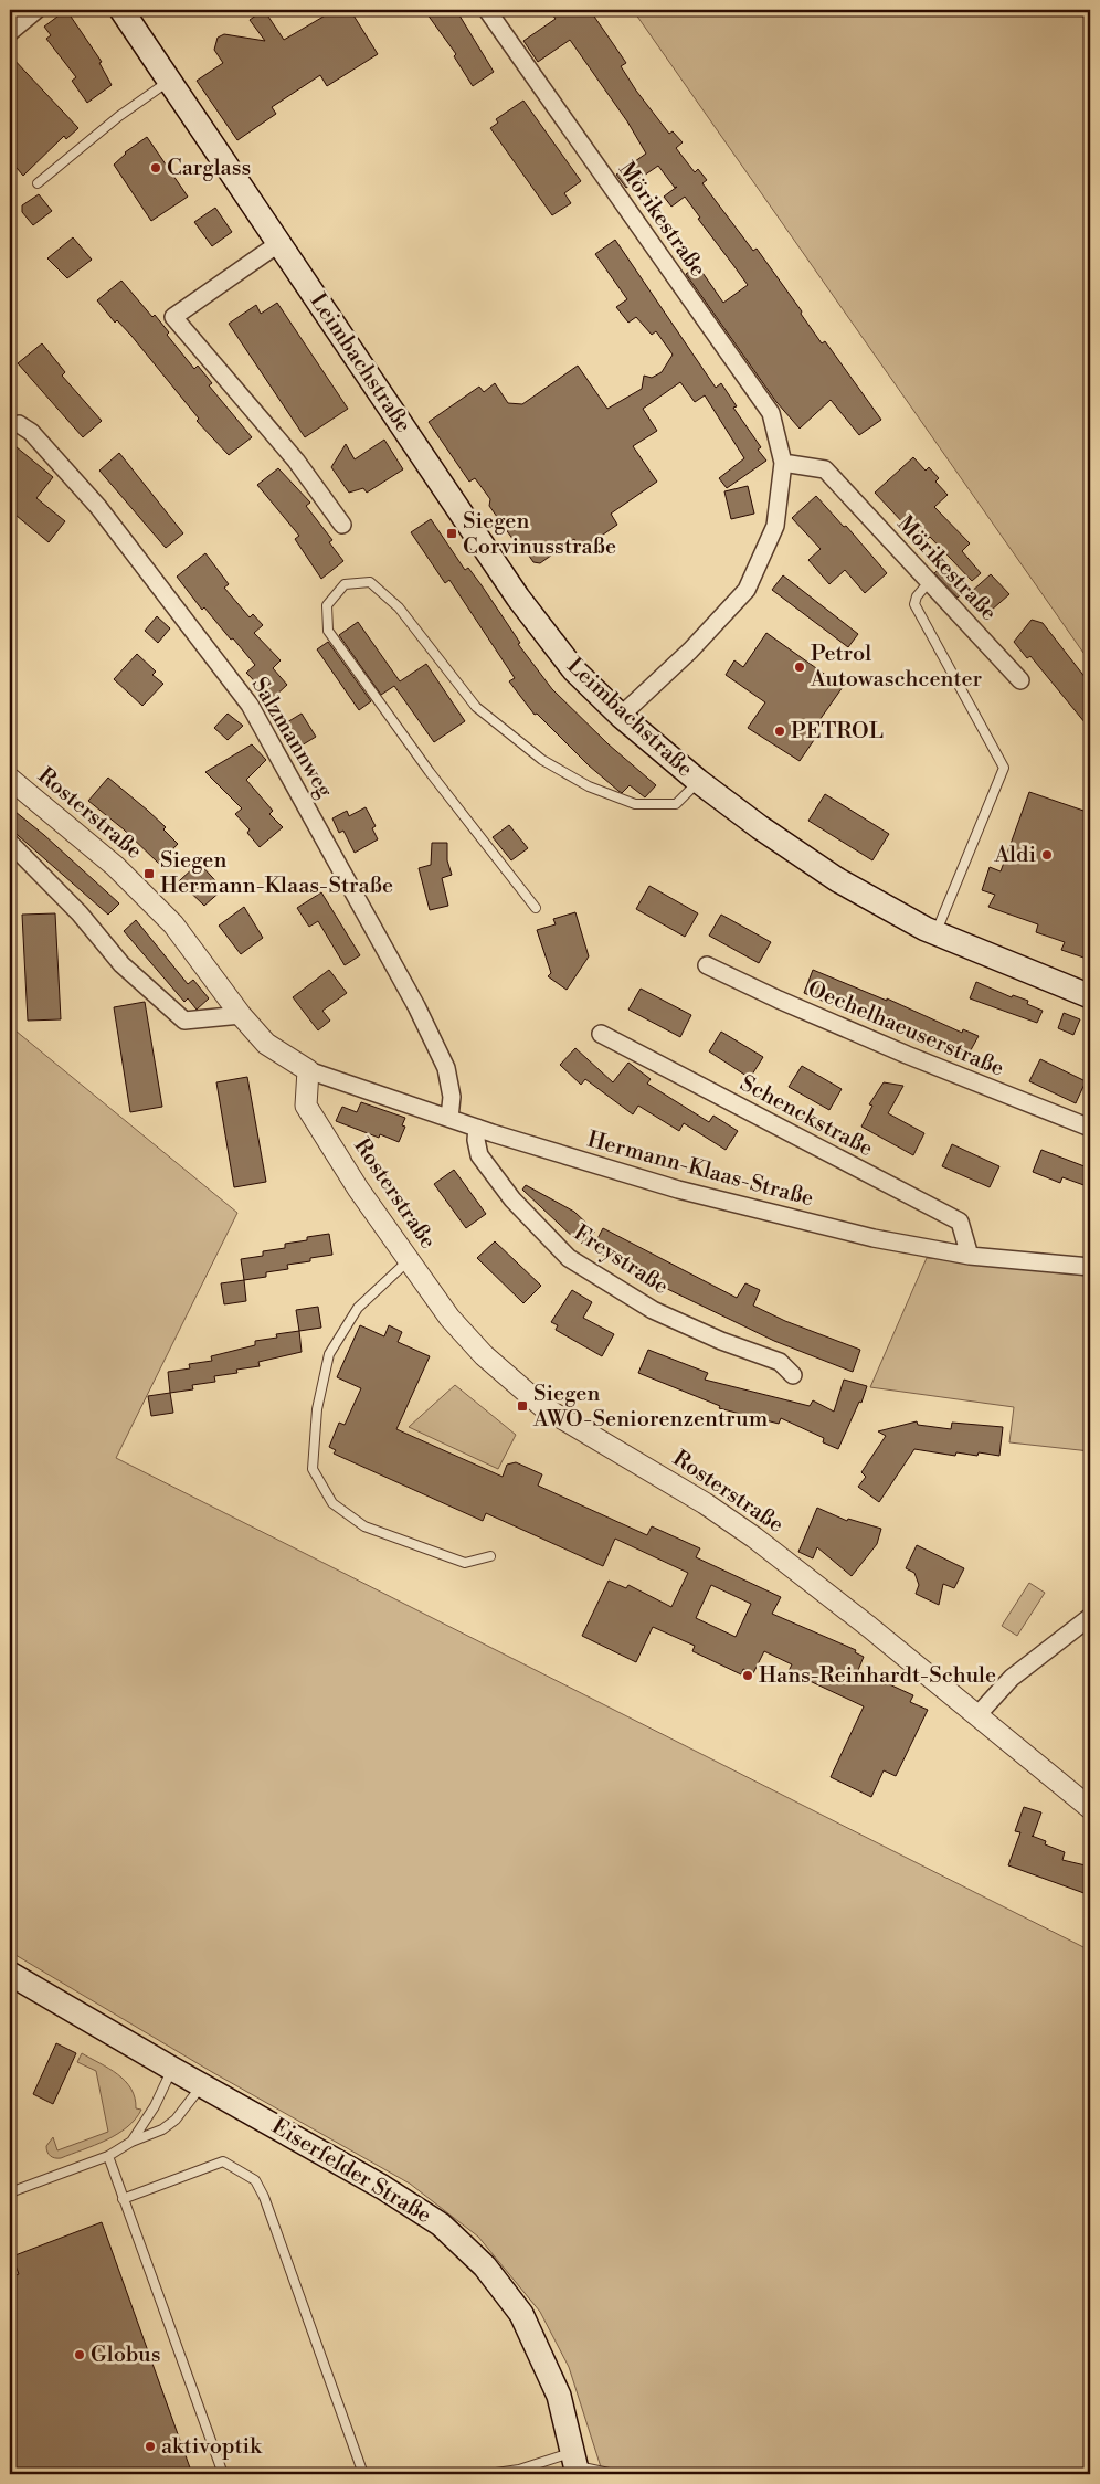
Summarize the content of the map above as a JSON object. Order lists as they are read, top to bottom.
{
  "streets": {
    "main road": ["Leimbachstraße", "Eiserfelder Straße"],
    "street": [
      "Mörikestraße",
      "Salzmannweg",
      "Rosterstraße",
      "Oechelhaeuserstraße",
      "Schenckstraße",
      "Hermann-Klaas-Straße",
      "Freystraße"
    ]
  },
  "crossings": [
    ["Mörikestraße", "Leimbachstraße"],
    ["Salzmannweg", "Hermann-Klaas-Straße"],
    ["Rosterstraße", "Hermann-Klaas-Straße"],
    ["Schenckstraße", "Hermann-Klaas-Straße"],
    ["Hermann-Klaas-Straße", "Freystraße"]
  ],
  "places": {
    "other": [
      "Carglass",
      "Petrol Autowaschcenter",
      "PETROL",
      "Aldi",
      "Hans-Reinhardt-Schule",
      "Globus",
      "aktivoptik"
    ],
    "transit": ["Siegen Corvinusstraße", "Siegen Hermann-Klaas-Straße", "Siegen AWO-Seniorenzentrum"]
  }
}
